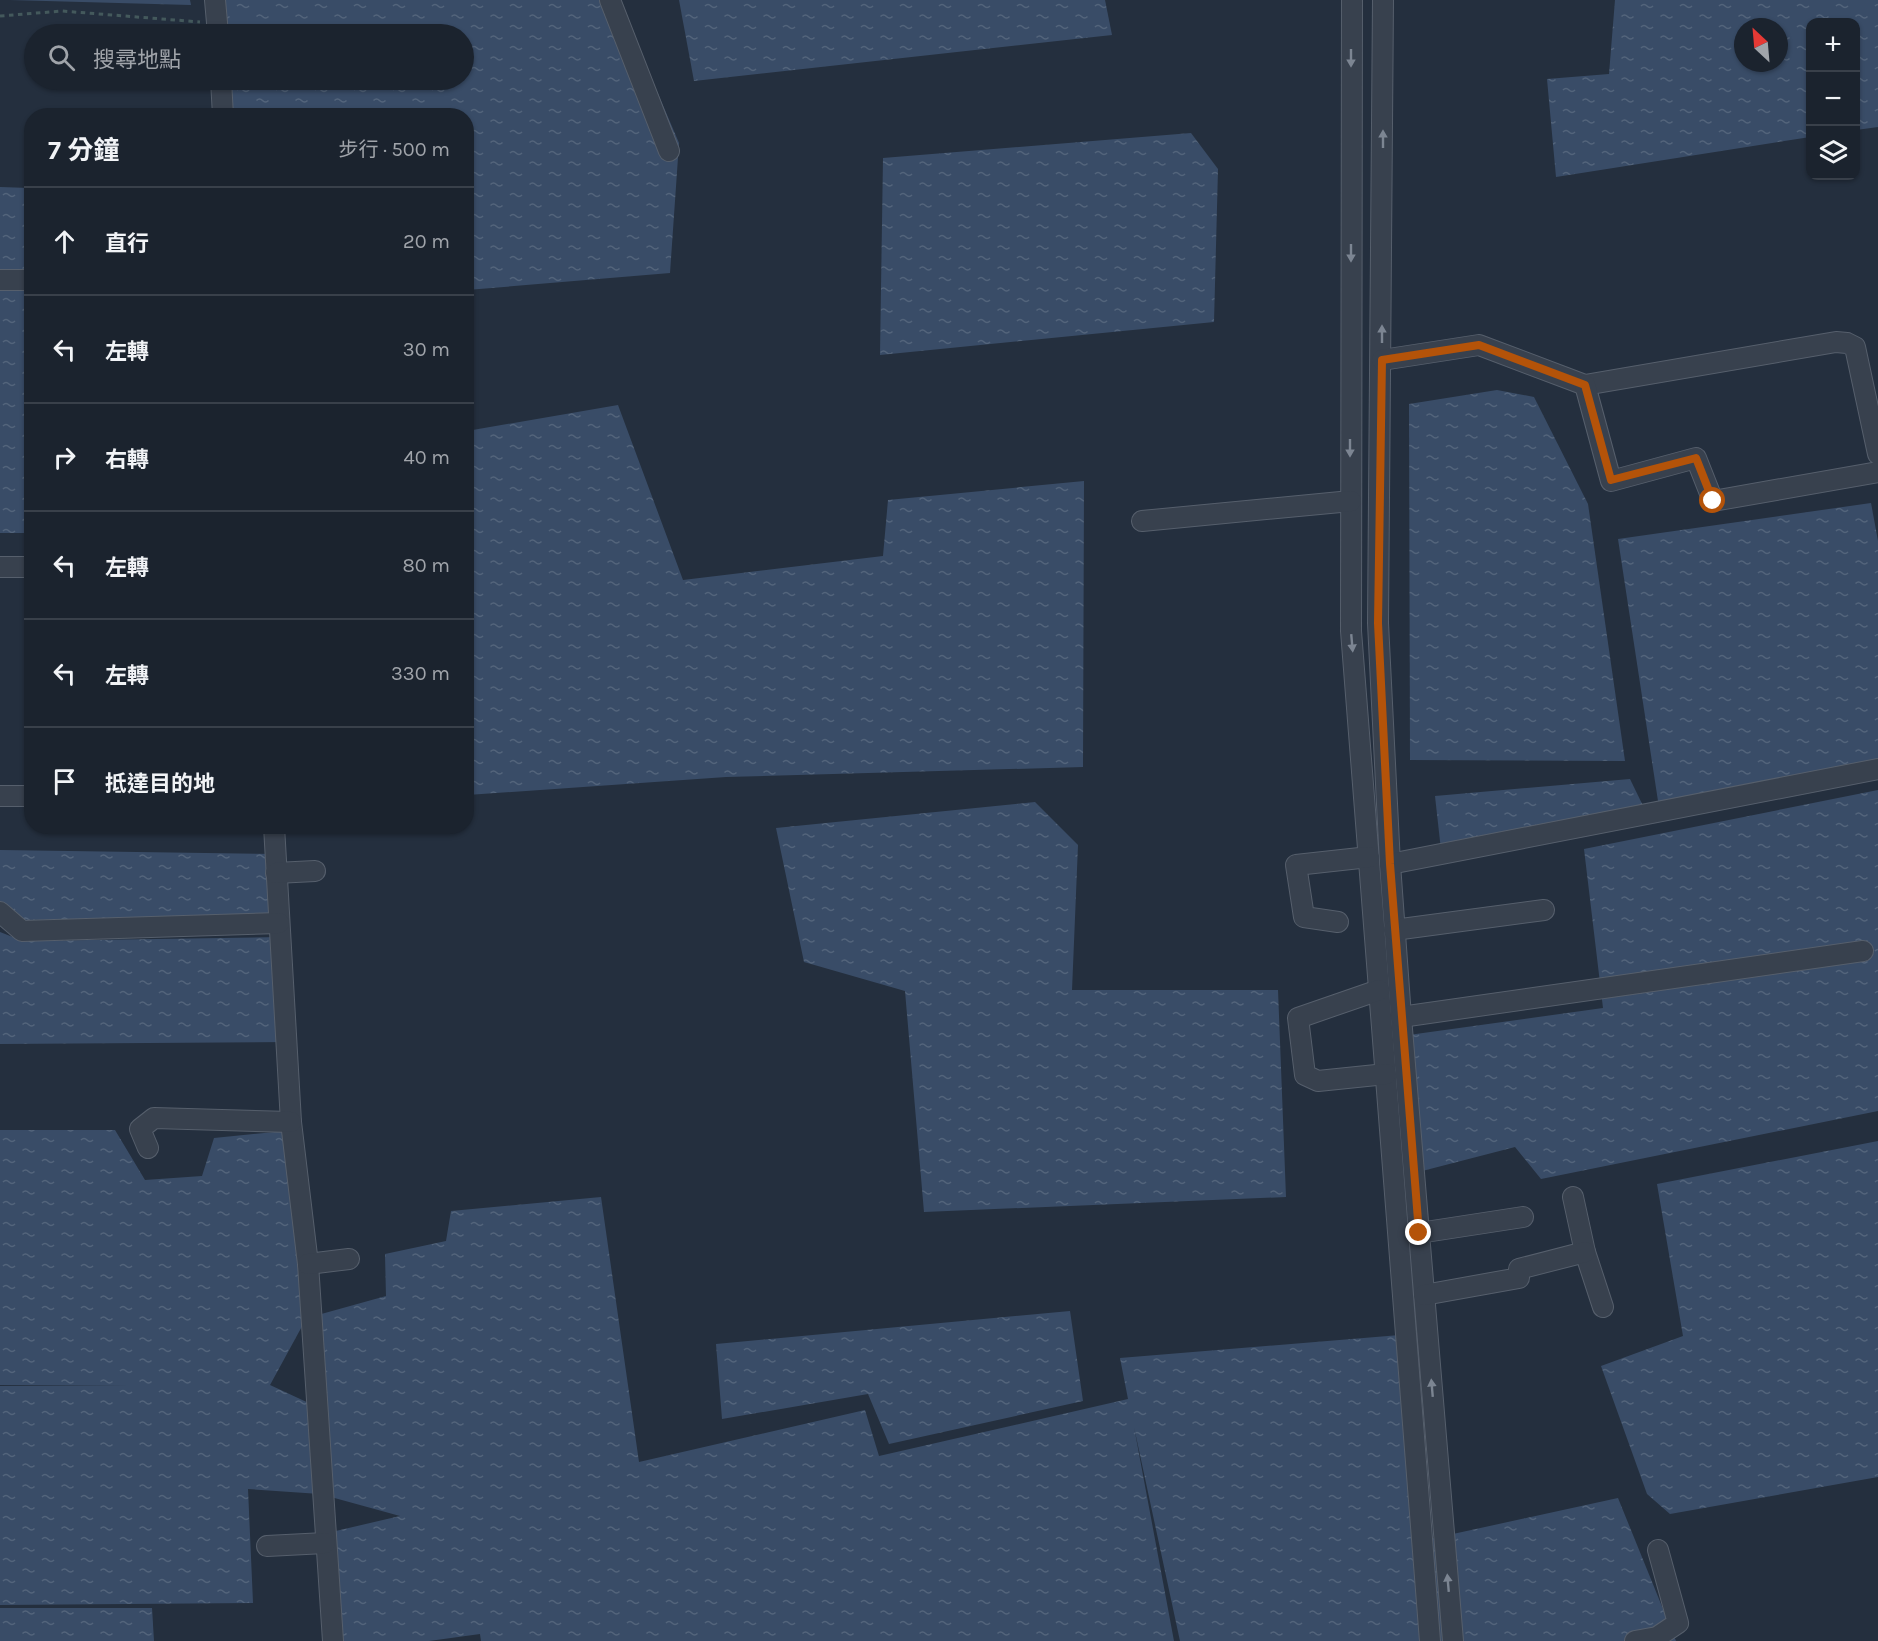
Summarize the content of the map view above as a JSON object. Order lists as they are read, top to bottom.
{
  "north": "top left",
  "page": {
    "map_buttons": ["+", "−"],
    "search": "搜尋地點",
    "heading": ["7 分鐘", "步行 · 500 m"],
    "list": [
      ["直行", "20 m"],
      ["左轉", "30 m"],
      ["右轉", "40 m"],
      ["左轉", "80 m"],
      ["左轉", "330 m"],
      "抵達目的地"
    ]
  }
}
